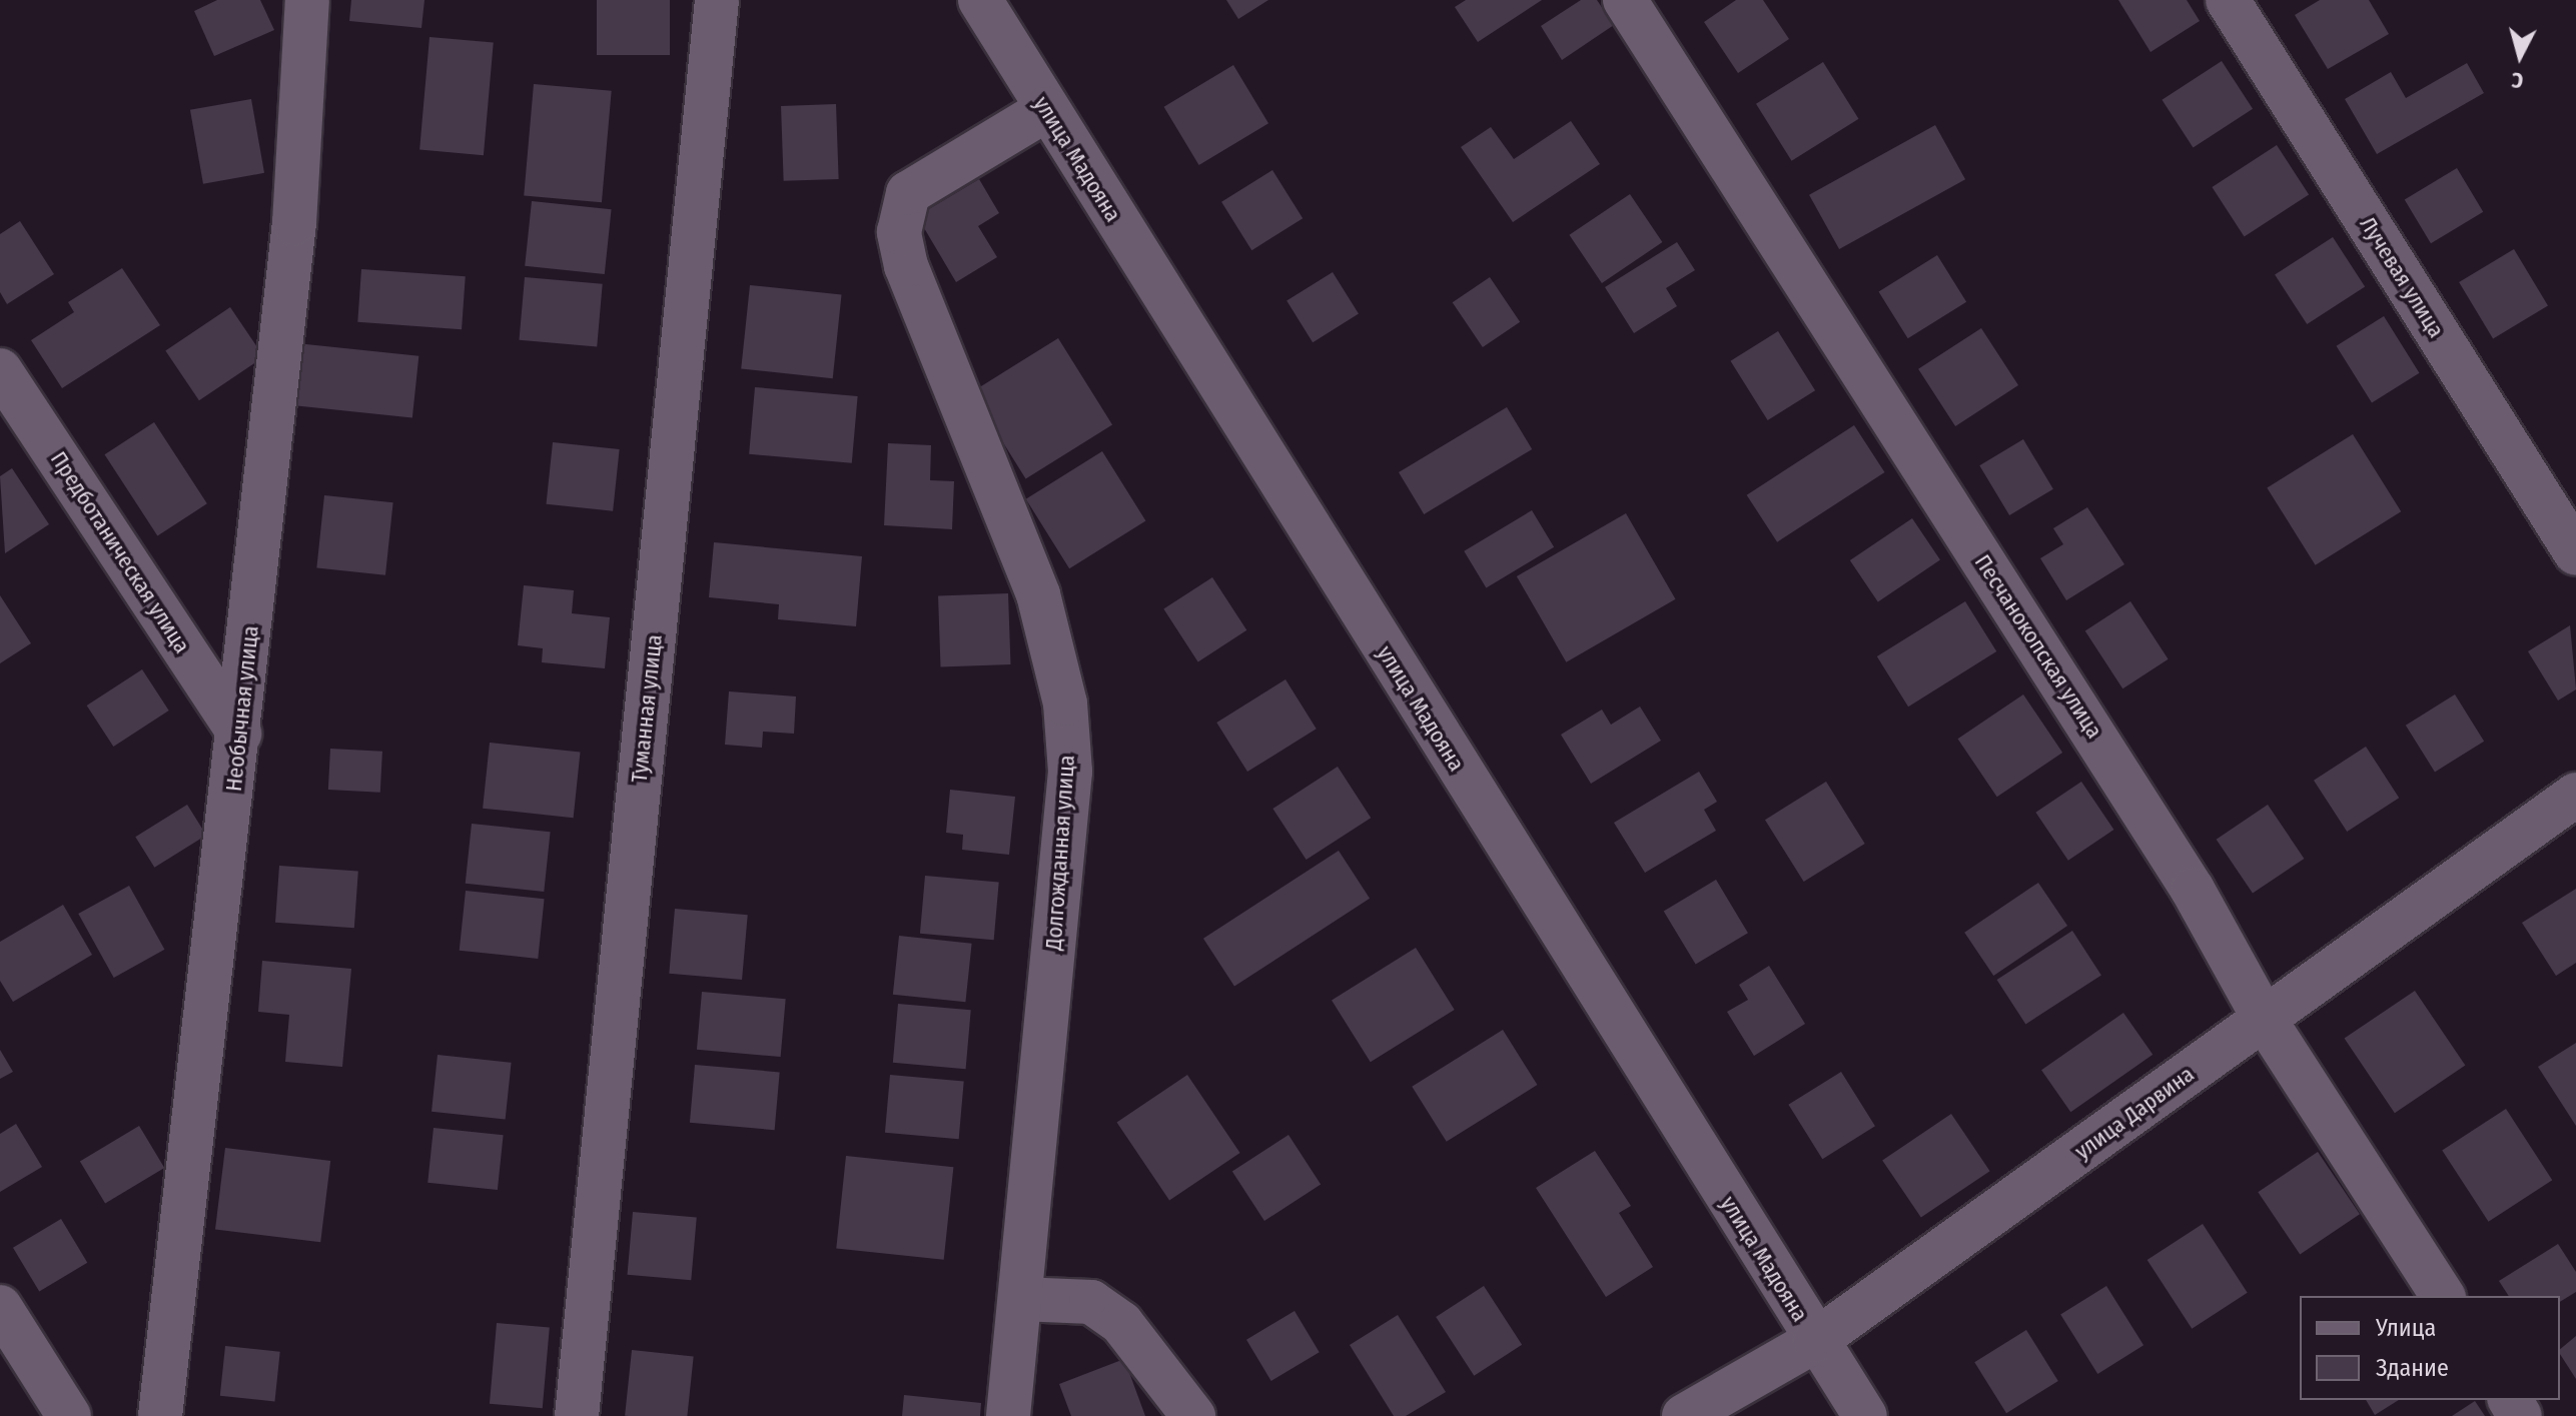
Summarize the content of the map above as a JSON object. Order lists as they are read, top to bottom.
{
  "streets": {
    "street": [
      "улица Мадояна",
      "Лучевая улица",
      "Предботаническая улица",
      "Песчанокопская улица",
      "Необычная улица",
      "Туманная улица",
      "Долгожданная улица",
      "улица Дарвина"
    ]
  },
  "crossings": [
    ["улица Мадояна", "Долгожданная улица"],
    ["улица Мадояна", "улица Дарвина"],
    ["Предботаническая улица", "Необычная улица"],
    ["Песчанокопская улица", "улица Дарвина"]
  ],
  "legend": ["Улица", "Здание"],
  "north": "bottom"
}
